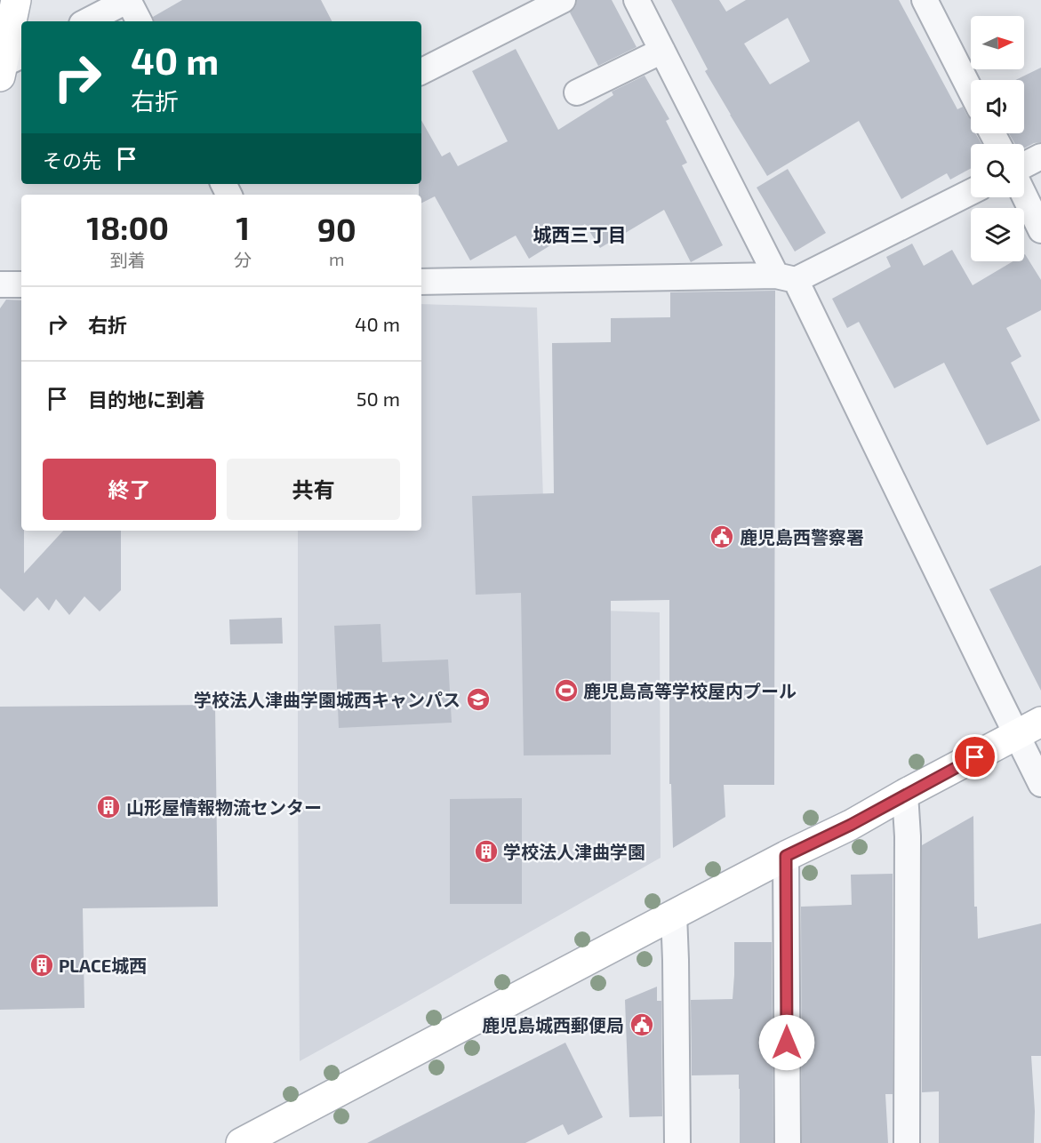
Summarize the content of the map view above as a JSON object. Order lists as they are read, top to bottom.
{
  "districts": ["城西三丁目"],
  "places": {
    "public building": ["鹿児島西警察署", "鹿児島城西郵便局"],
    "sports": ["鹿児島高等学校屋内プール"],
    "school or university": ["学校法人津曲学園城西キャンパス"],
    "building": ["山形屋情報物流センター", "学校法人津曲学園", "PLACE城西"]
  },
  "north": "right",
  "page": {
    "turn": ["40 m", "右折"],
    "then": "その先",
    "eta": [
      "18:00",
      "到着",
      "1",
      "分",
      "90",
      "m"
    ],
    "list": [
      {
        "name": "右折",
        "value": "40 m"
      },
      {
        "name": "目的地に到着",
        "value": "50 m"
      }
    ],
    "buttons": ["終了", "共有"]
  }
}
